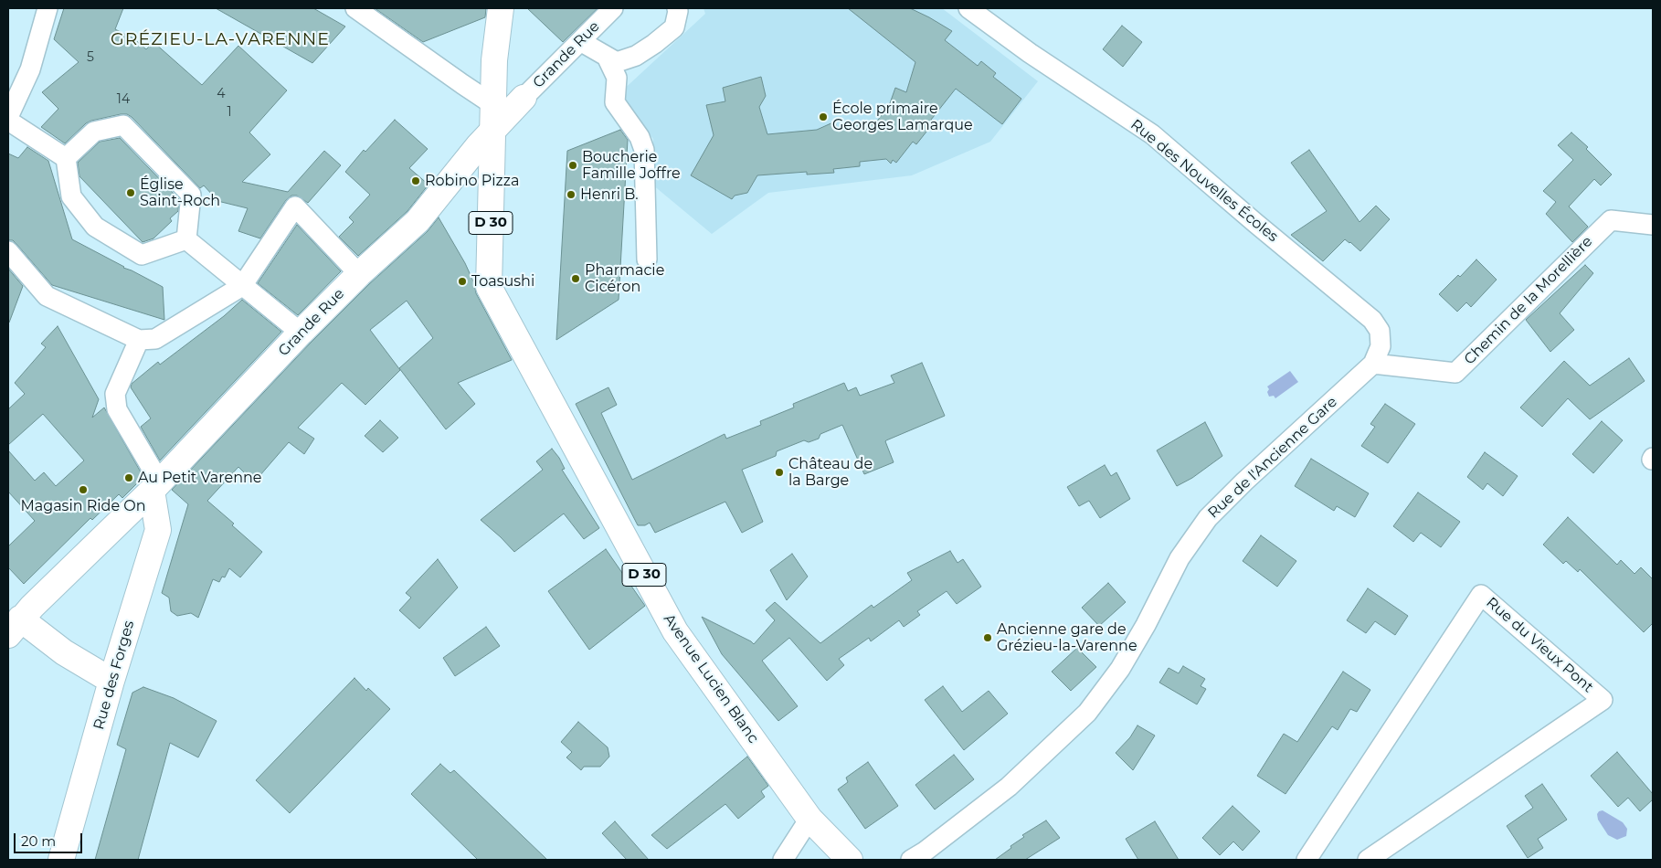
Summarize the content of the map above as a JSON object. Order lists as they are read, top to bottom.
{
  "streets": {
    "street": [
      "Grande Rue",
      "Rue des Nouvelles Écoles",
      "D 30",
      "Chemin de la Morellière",
      "Rue de l'Ancienne Gare",
      "Rue du Vieux Pont",
      "Rue des Forges",
      "Avenue Lucien Blanc"
    ]
  },
  "crossings": [
    ["Grande Rue", "D 30"],
    ["Grande Rue", "Rue des Forges"],
    ["Grande Rue", "Avenue Lucien Blanc"],
    ["Rue des Nouvelles Écoles", "Chemin de la Morellière"],
    ["Rue des Nouvelles Écoles", "Rue de l'Ancienne Gare"],
    ["D 30", "Avenue Lucien Blanc"],
    ["Chemin de la Morellière", "Rue de l'Ancienne Gare"]
  ],
  "districts": ["GRÉZIEU-LA-VARENNE"],
  "places": [
    "École primaire Georges Lamarque",
    "Boucherie Famille Joffre",
    "Robino Pizza",
    "Église Saint-Roch",
    "Henri B.",
    "Pharmacie Cicéron",
    "Toasushi",
    "Château de la Barge",
    "Au Petit Varenne",
    "Magasin Ride On",
    "Ancienne gare de Grézieu-la-Varenne"
  ],
  "house_numbers": [
    "5",
    "4",
    "14",
    "1"
  ],
  "scale_bar": "20 m"
}
